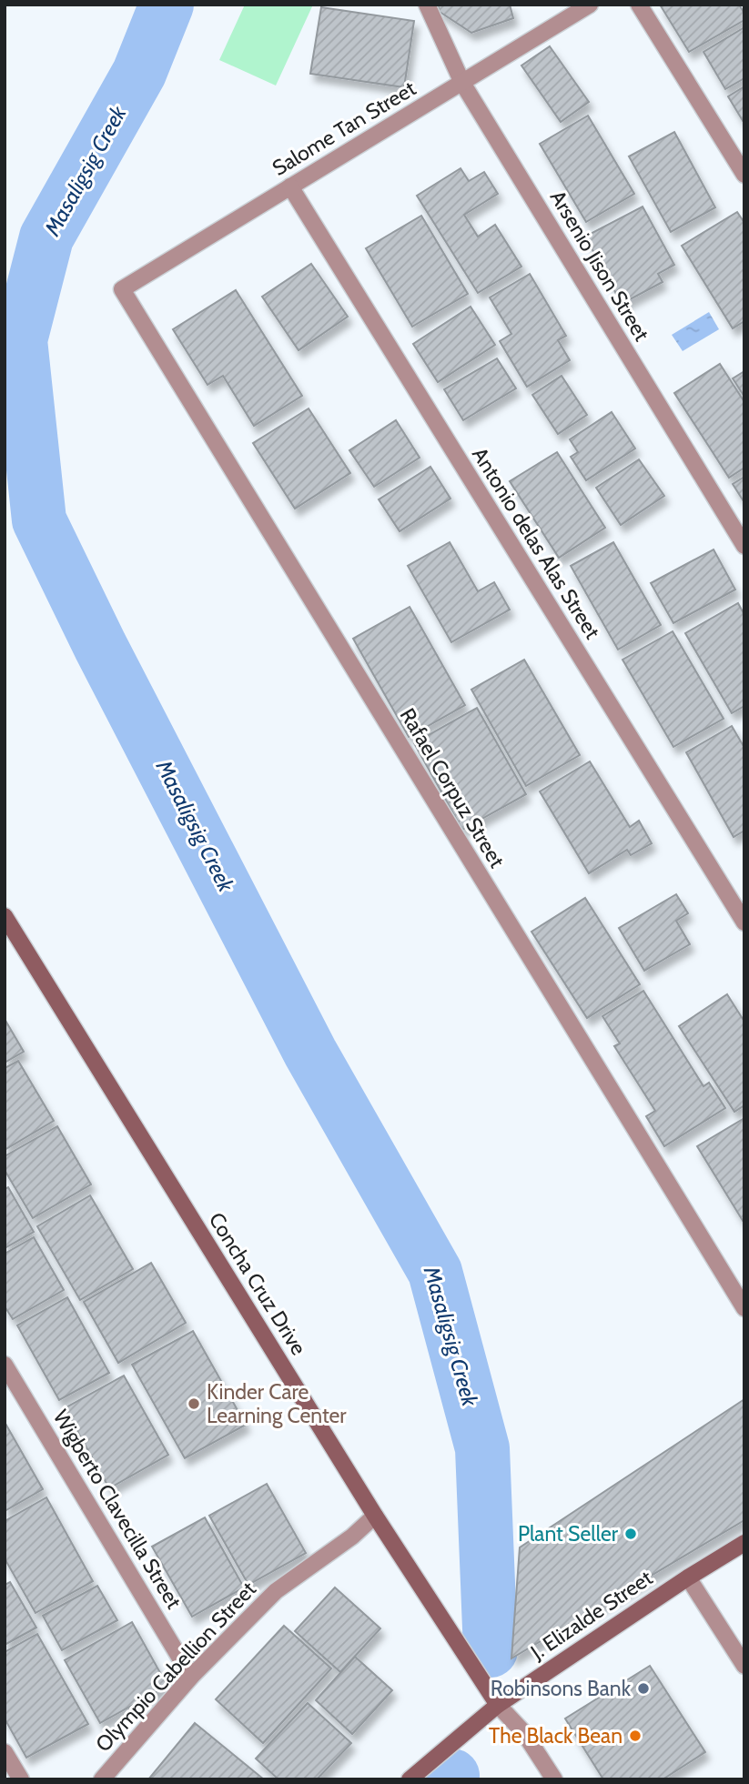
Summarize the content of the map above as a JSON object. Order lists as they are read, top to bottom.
{
  "streets": {
    "street": [
      "Salome Tan Street",
      "Arsenio Jison Street",
      "Antonio delas Alas Street",
      "Rafael Corpuz Street",
      "Concha Cruz Drive",
      "Wigberto Clavecilla Street",
      "J. Elizalde Street",
      "Olympio Cabellion Street"
    ]
  },
  "crossings": [
    ["Salome Tan Street", "Arsenio Jison Street"],
    ["Salome Tan Street", "Antonio delas Alas Street"],
    ["Salome Tan Street", "Rafael Corpuz Street"],
    ["Concha Cruz Drive", "J. Elizalde Street"],
    ["Concha Cruz Drive", "Olympio Cabellion Street"],
    ["Wigberto Clavecilla Street", "Olympio Cabellion Street"]
  ],
  "water": ["Masaligsig Creek"],
  "places": [
    "Kinder Care Learning Center",
    "Plant Seller",
    "Robinsons Bank",
    "The Black Bean"
  ]
}
